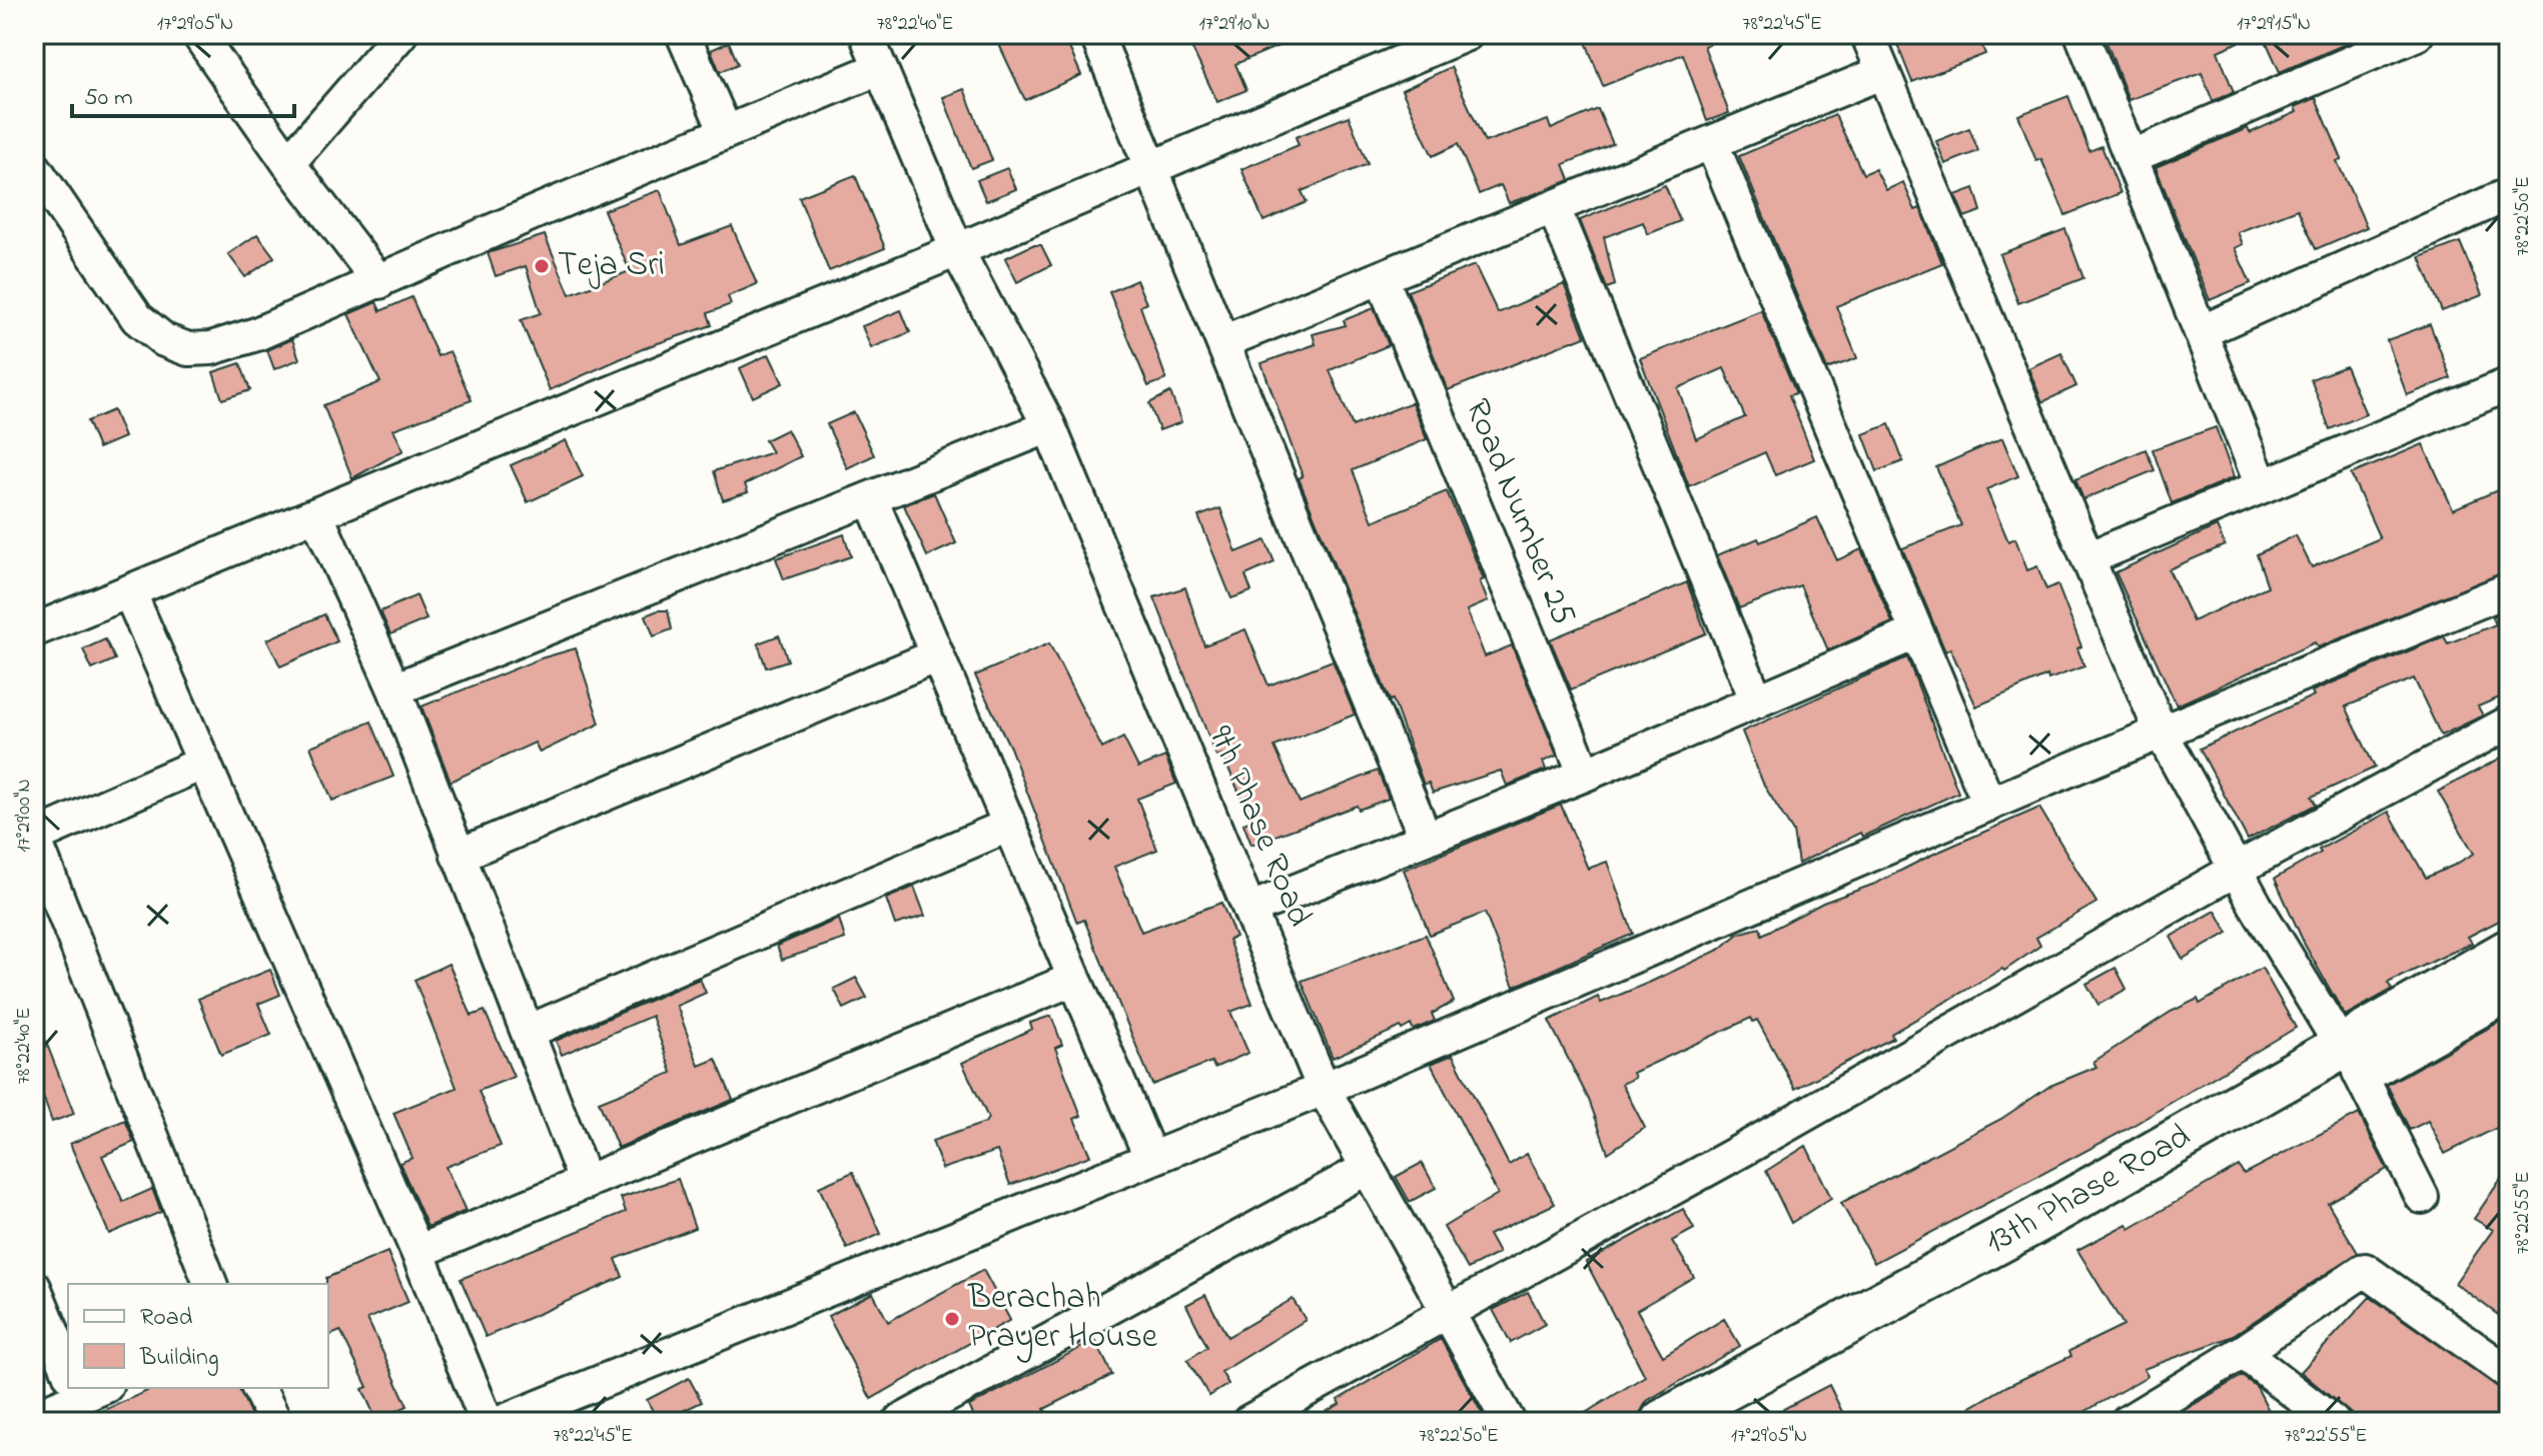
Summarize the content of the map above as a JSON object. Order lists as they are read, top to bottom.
{
  "streets": {
    "street": ["Road Number 25", "9th Phase Road", "13th Phase Road"]
  },
  "places": ["Teja Sri", "Berachah Prayer House"],
  "legend": ["Road", "Building"],
  "scale_bar": "50 m",
  "coordinates": [
    "17°29'05\"N",
    "78°22'40\"E",
    "17°29'10\"N",
    "78°22'45\"E",
    "17°29'15\"N",
    "78°22'50\"E",
    "17°29'00\"N",
    "78°22'55\"E"
  ]
}
